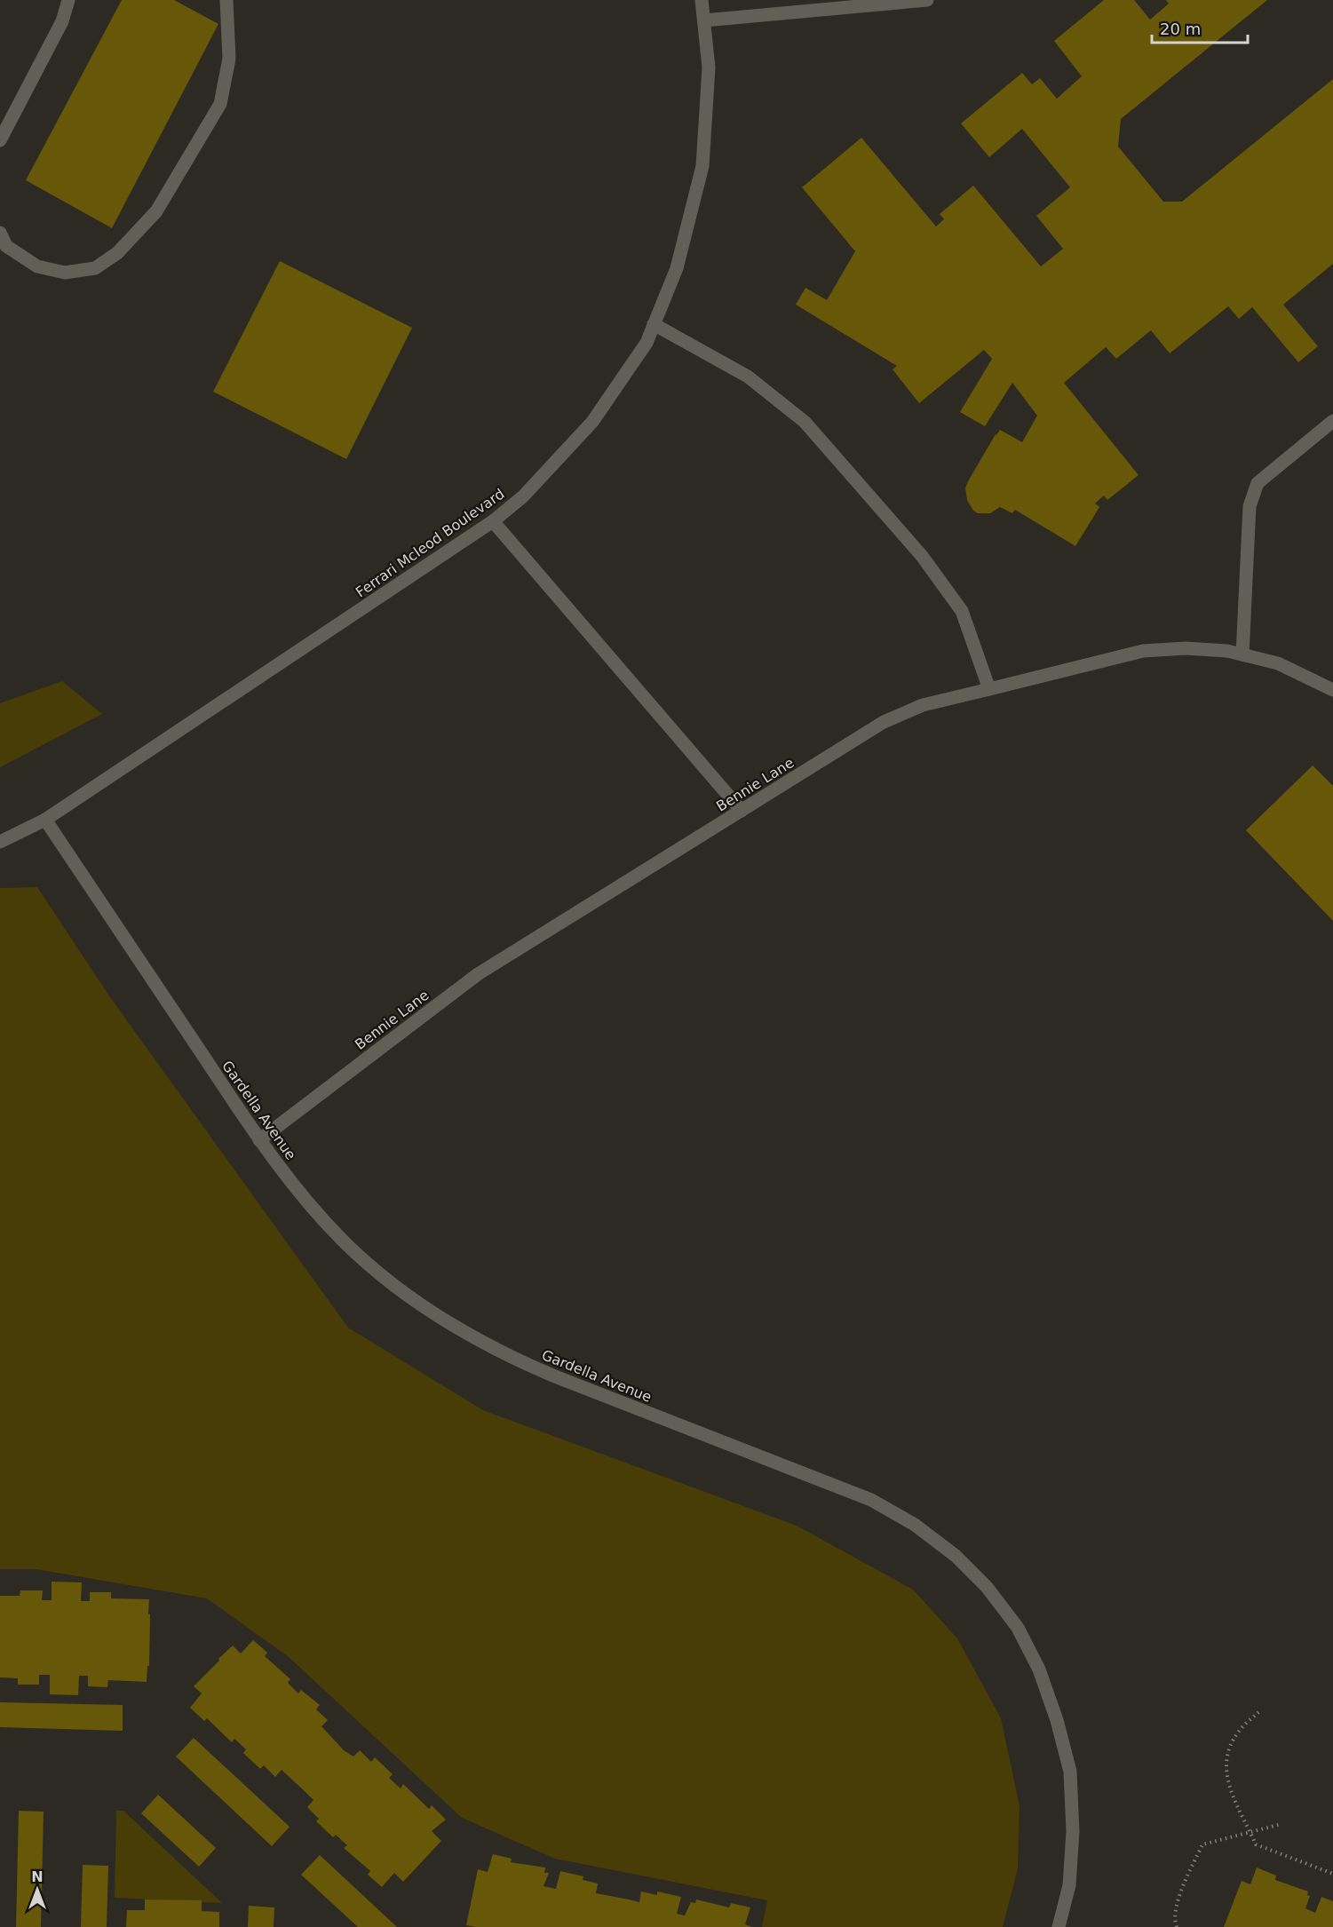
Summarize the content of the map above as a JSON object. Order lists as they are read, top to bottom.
{
  "streets": {
    "street": ["Ferrari Mcleod Boulevard", "Bennie Lane", "Gardella Avenue"]
  },
  "crossings": [
    ["Ferrari Mcleod Boulevard", "Gardella Avenue"],
    ["Bennie Lane", "Gardella Avenue"]
  ],
  "scale_bar": "20 m",
  "north": "top"
}
